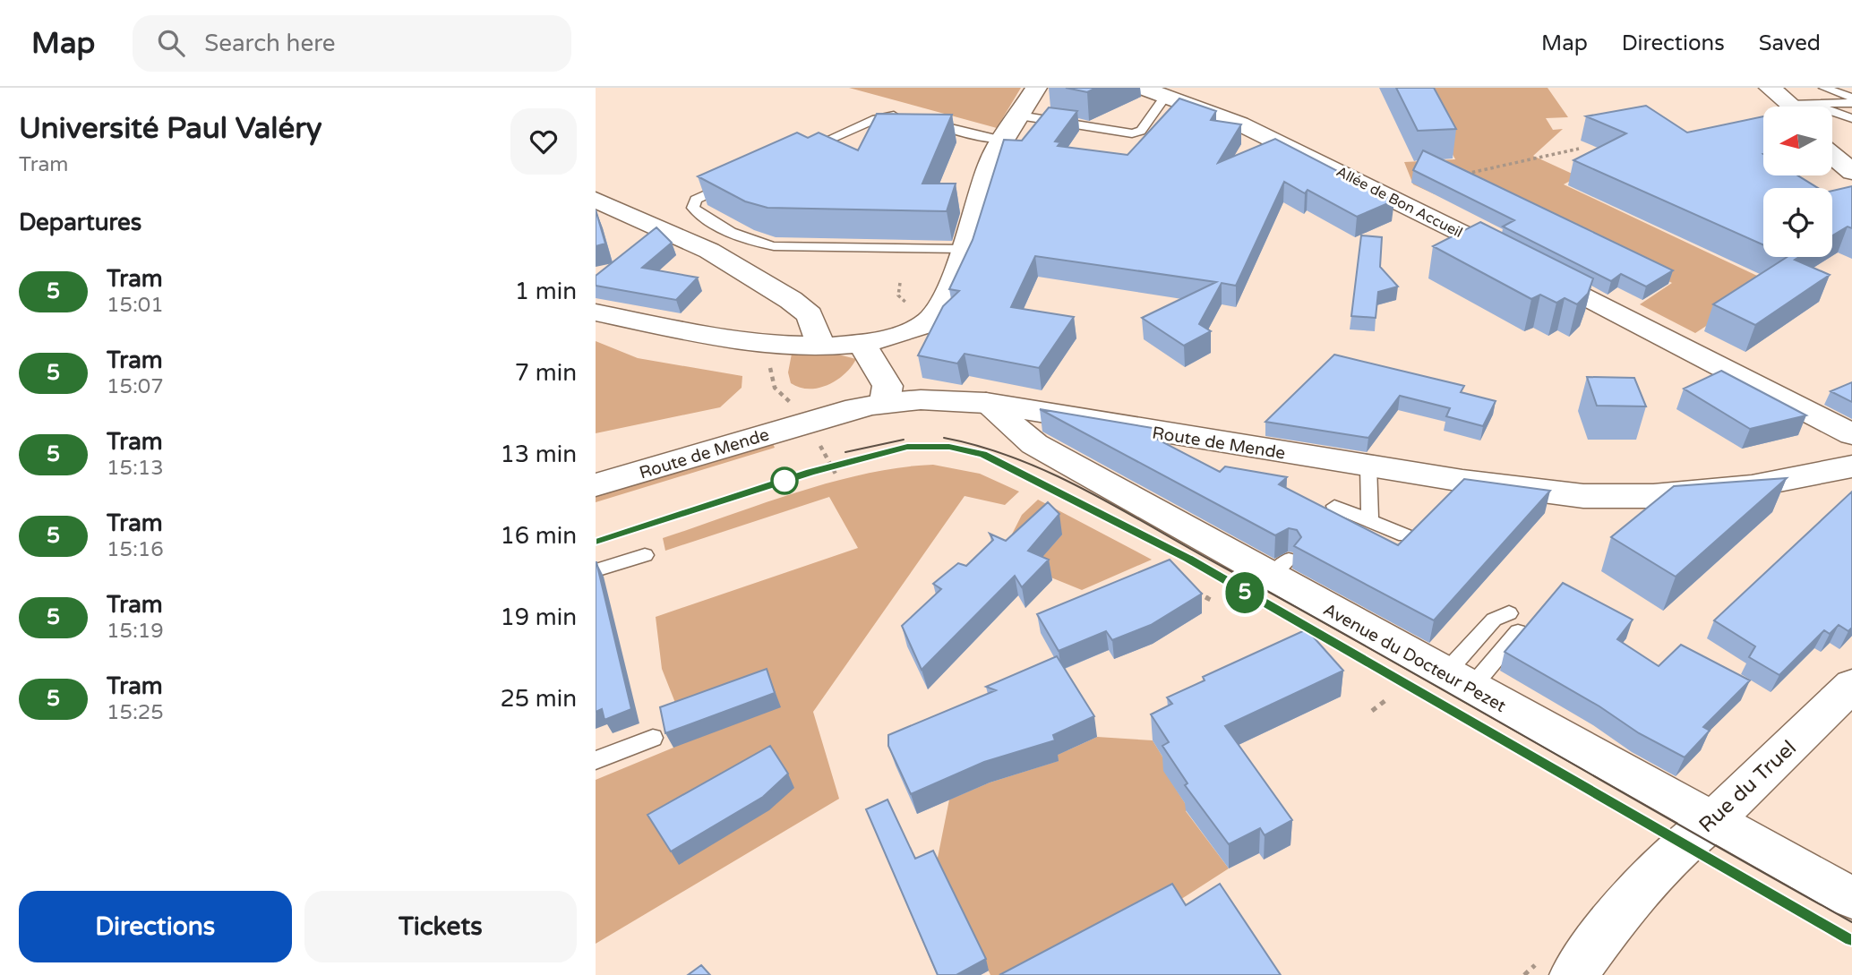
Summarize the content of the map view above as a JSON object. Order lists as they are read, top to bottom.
{
  "streets": {
    "street": [
      "Allée de Bon Accueil",
      "Route de Mende",
      "Avenue du Docteur Pezet",
      "Rue du Truel"
    ]
  },
  "crossings": [
    ["Route de Mende", "Avenue du Docteur Pezet"],
    ["Avenue du Docteur Pezet", "Rue du Truel"]
  ],
  "lines": ["tram line 5"],
  "north": "left",
  "page": {
    "header": "Map",
    "search": "Search here",
    "nav": ["Map", "Directions", "Saved"],
    "heading": [
      ["Université Paul Valéry", "Tram"],
      "Departures"
    ],
    "on_map": "5",
    "list": [
      {
        "mark": "5",
        "name": "Tram",
        "note": "15:01",
        "value": "1 min"
      },
      {
        "mark": "5",
        "name": "Tram",
        "note": "15:07",
        "value": "7 min"
      },
      {
        "mark": "5",
        "name": "Tram",
        "note": "15:13",
        "value": "13 min"
      },
      {
        "mark": "5",
        "name": "Tram",
        "note": "15:16",
        "value": "16 min"
      },
      {
        "mark": "5",
        "name": "Tram",
        "note": "15:19",
        "value": "19 min"
      },
      {
        "mark": "5",
        "name": "Tram",
        "note": "15:25",
        "value": "25 min"
      }
    ],
    "buttons": ["Directions", "Tickets"]
  }
}
